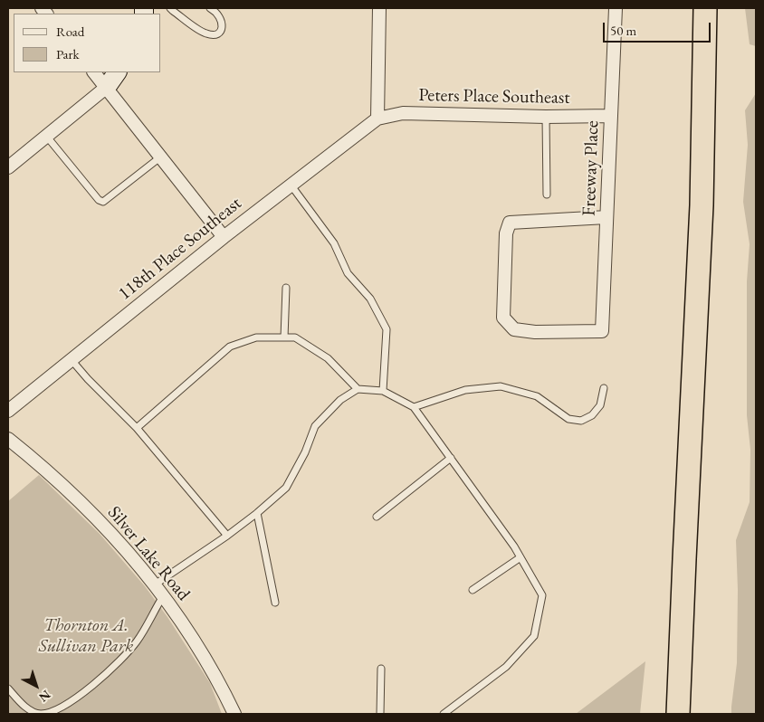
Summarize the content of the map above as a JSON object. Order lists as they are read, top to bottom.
{
  "streets": {
    "street": [
      "Peters Place Southeast",
      "Freeway Place",
      "118th Place Southeast",
      "Silver Lake Road"
    ]
  },
  "crossings": [
    ["Peters Place Southeast", "Freeway Place"],
    ["Peters Place Southeast", "118th Place Southeast"]
  ],
  "parks": ["Thornton A. Sullivan Park"],
  "legend": ["Road", "Park"],
  "scale_bar": "50 m",
  "north": "bottom right"
}
